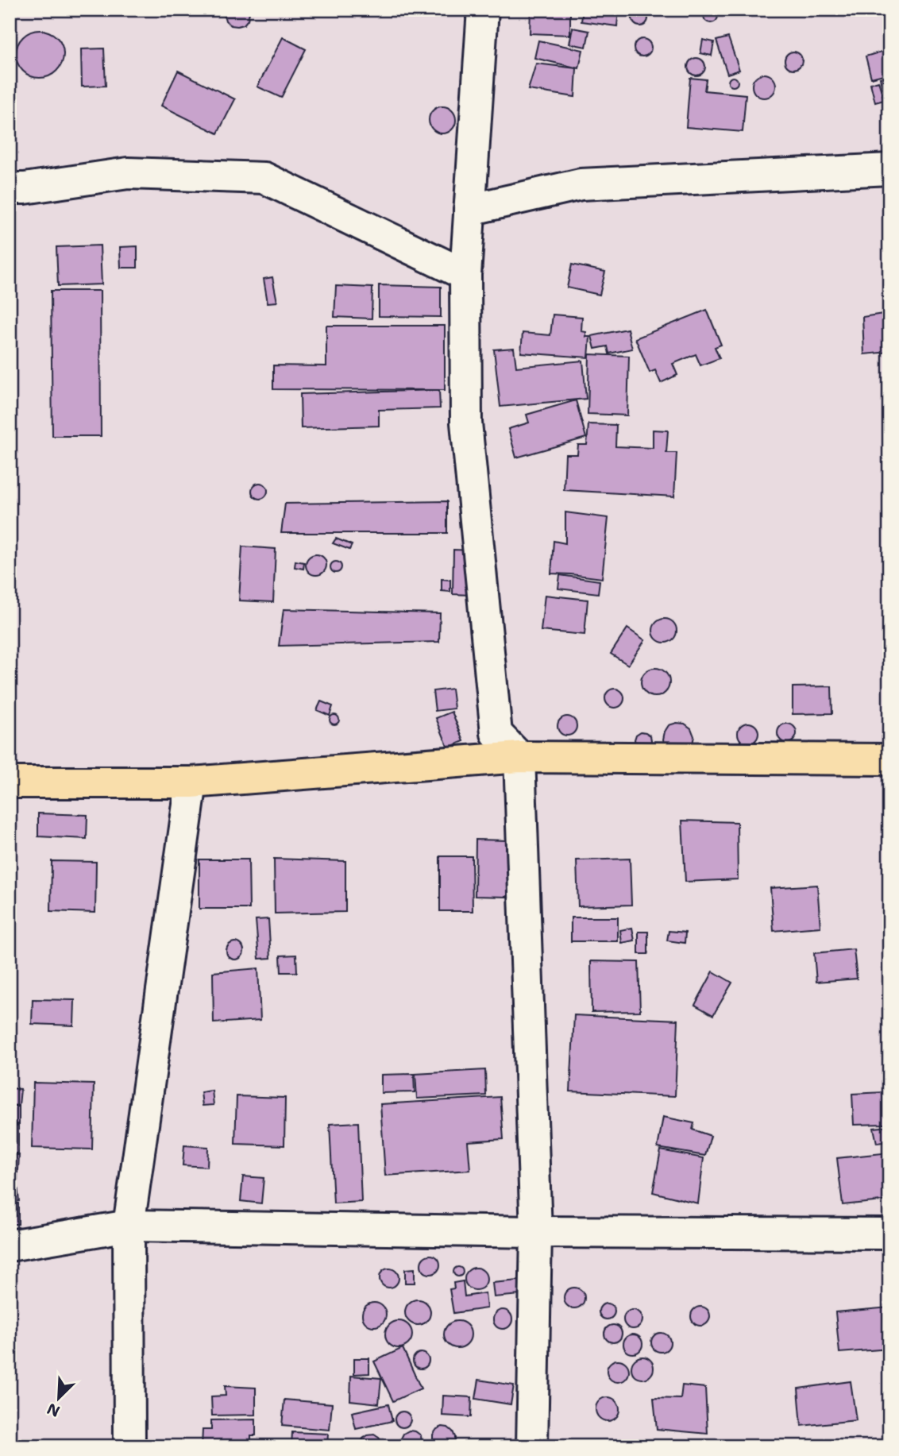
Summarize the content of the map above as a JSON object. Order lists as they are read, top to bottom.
{
  "north": "bottom left"
}
